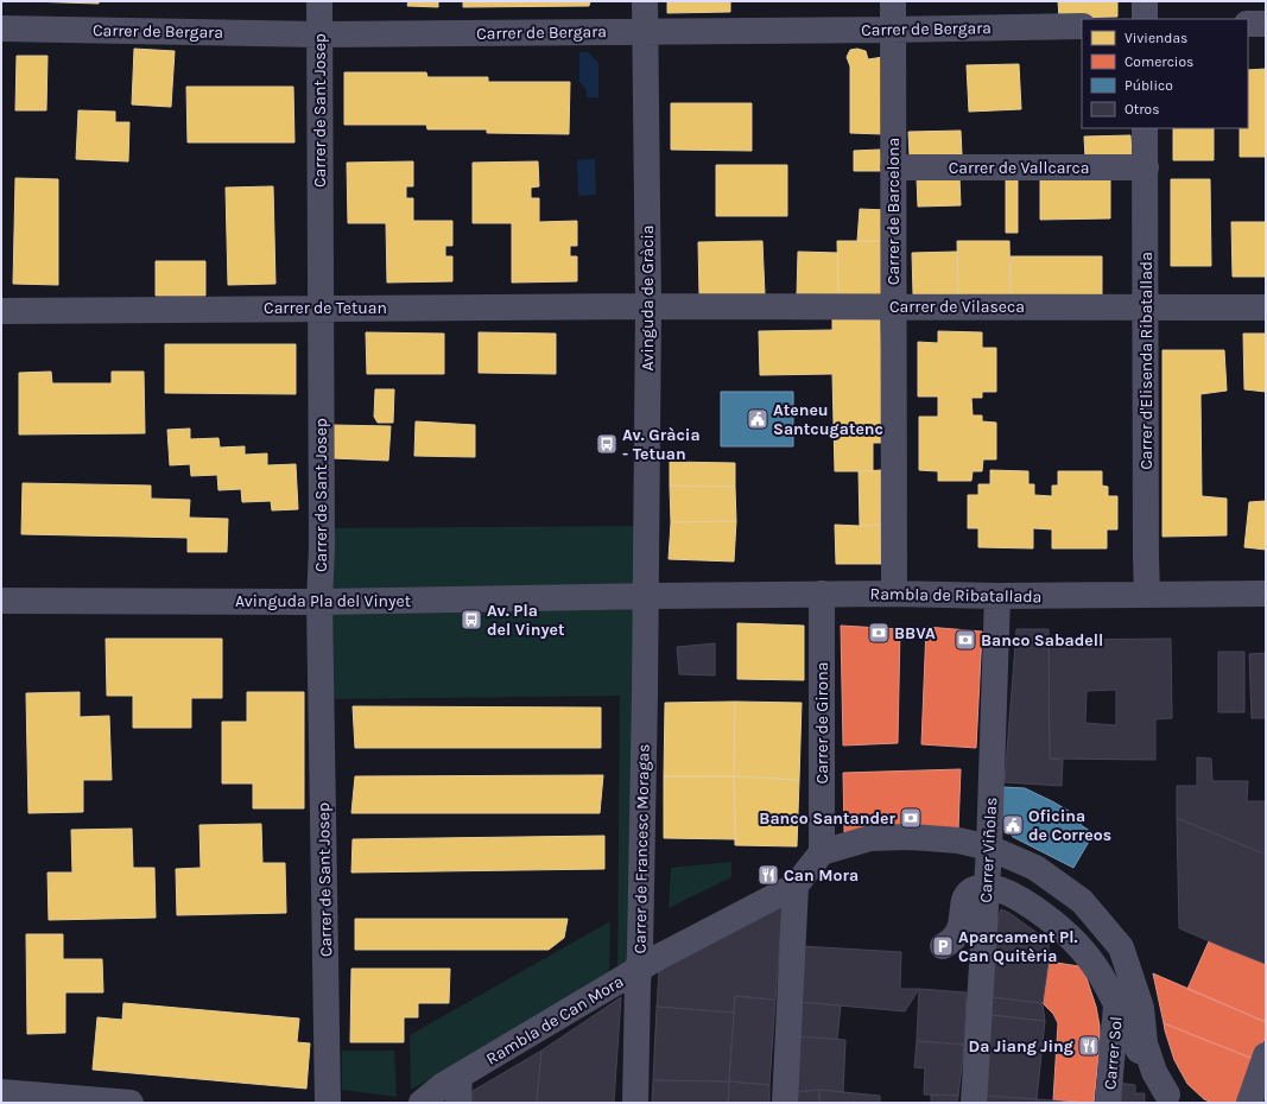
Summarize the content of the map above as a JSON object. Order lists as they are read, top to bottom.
{
  "streets": {
    "street": [
      "Carrer de Bergara",
      "Carrer de Sant Josep",
      "Carrer de Vallcarca",
      "Carrer de Barcelona",
      "Avinguda de Gràcia",
      "Carrer de Vilaseca",
      "Carrer de Tetuan",
      "Carrer d'Elisenda Ribatallada",
      "Rambla de Ribatallada",
      "Avinguda Pla del Vinyet",
      "Carrer de Girona",
      "Carrer de Francesc Moragas",
      "Carrer Viñolas",
      "Rambla de Can Mora",
      "Carrer Sol"
    ]
  },
  "crossings": [
    ["Carrer de Bergara", "Carrer de Sant Josep"],
    ["Carrer de Bergara", "Carrer de Barcelona"],
    ["Carrer de Bergara", "Avinguda de Gràcia"],
    ["Carrer de Sant Josep", "Carrer de Tetuan"],
    ["Carrer de Sant Josep", "Avinguda Pla del Vinyet"],
    ["Carrer de Vallcarca", "Carrer de Barcelona"],
    ["Carrer de Vallcarca", "Carrer d'Elisenda Ribatallada"],
    ["Carrer de Barcelona", "Carrer de Vilaseca"],
    ["Carrer de Barcelona", "Rambla de Ribatallada"],
    ["Avinguda de Gràcia", "Carrer de Vilaseca"],
    ["Avinguda de Gràcia", "Carrer de Tetuan"],
    ["Avinguda de Gràcia", "Rambla de Ribatallada"],
    ["Avinguda de Gràcia", "Avinguda Pla del Vinyet"],
    ["Avinguda de Gràcia", "Carrer de Francesc Moragas"],
    ["Carrer de Vilaseca", "Carrer de Tetuan"],
    ["Carrer de Vilaseca", "Carrer d'Elisenda Ribatallada"],
    ["Carrer d'Elisenda Ribatallada", "Rambla de Ribatallada"],
    ["Rambla de Ribatallada", "Avinguda Pla del Vinyet"],
    ["Rambla de Ribatallada", "Carrer de Girona"],
    ["Rambla de Ribatallada", "Carrer de Francesc Moragas"],
    ["Rambla de Ribatallada", "Carrer Viñolas"],
    ["Avinguda Pla del Vinyet", "Carrer de Francesc Moragas"],
    ["Carrer de Girona", "Rambla de Can Mora"]
  ],
  "places": {
    "public building": ["Ateneu Santcugatenc", "Oficina de Correos"],
    "bus stop": ["Av. Gràcia - Tetuan", "Av. Pla del Vinyet"],
    "bank": ["BBVA", "Banco Sabadell", "Banco Santander"],
    "restaurant": ["Can Mora", "Da Jiang Jing"],
    "parking": ["Aparcament Pl. Can Quitèria"]
  },
  "legend": [
    "Viviendas",
    "Comercios",
    "Público",
    "Otros"
  ]
}
